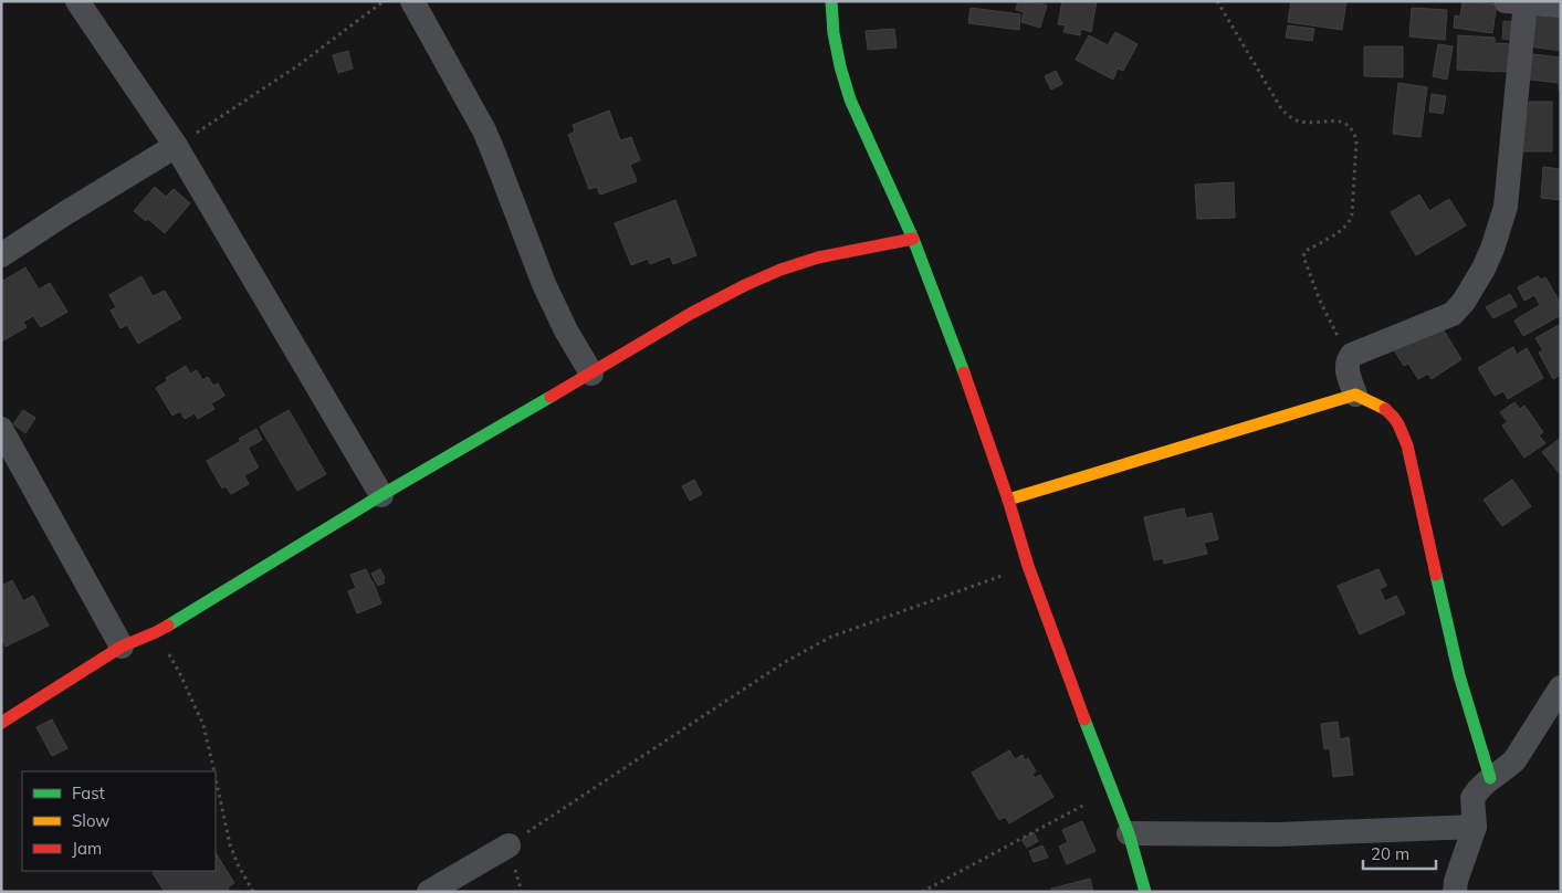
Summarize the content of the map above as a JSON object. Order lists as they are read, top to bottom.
{
  "legend": ["Fast", "Slow", "Jam"],
  "scale_bar": "20 m"
}
